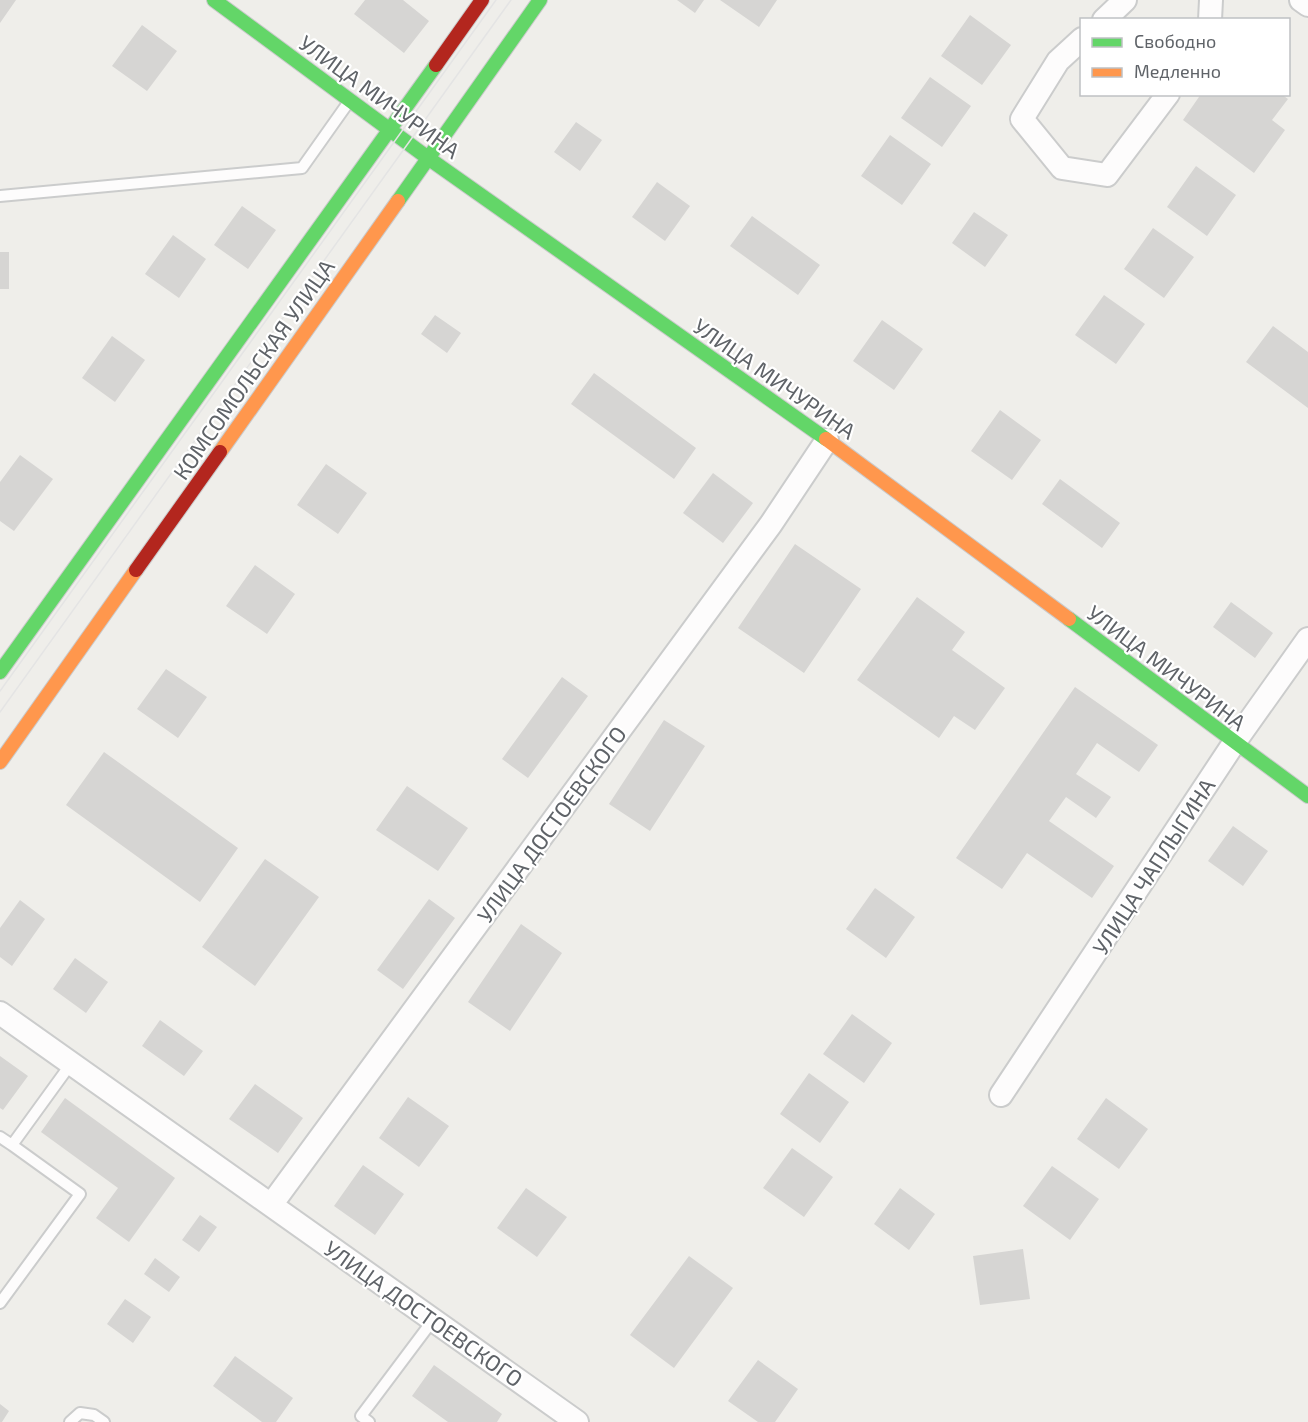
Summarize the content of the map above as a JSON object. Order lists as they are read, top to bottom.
{
  "streets": {
    "main road": ["УЛИЦА МИЧУРИНА", "КОМСОМОЛЬСКАЯ УЛИЦА"],
    "street": ["УЛИЦА ДОСТОЕВСКОГО", "УЛИЦА ЧАПЛЫГИНА"]
  },
  "crossings": [
    ["УЛИЦА МИЧУРИНА", "КОМСОМОЛЬСКАЯ УЛИЦА"],
    ["УЛИЦА МИЧУРИНА", "УЛИЦА ДОСТОЕВСКОГО"],
    ["УЛИЦА МИЧУРИНА", "УЛИЦА ЧАПЛЫГИНА"]
  ],
  "legend": ["Свободно", "Медленно"]
}
